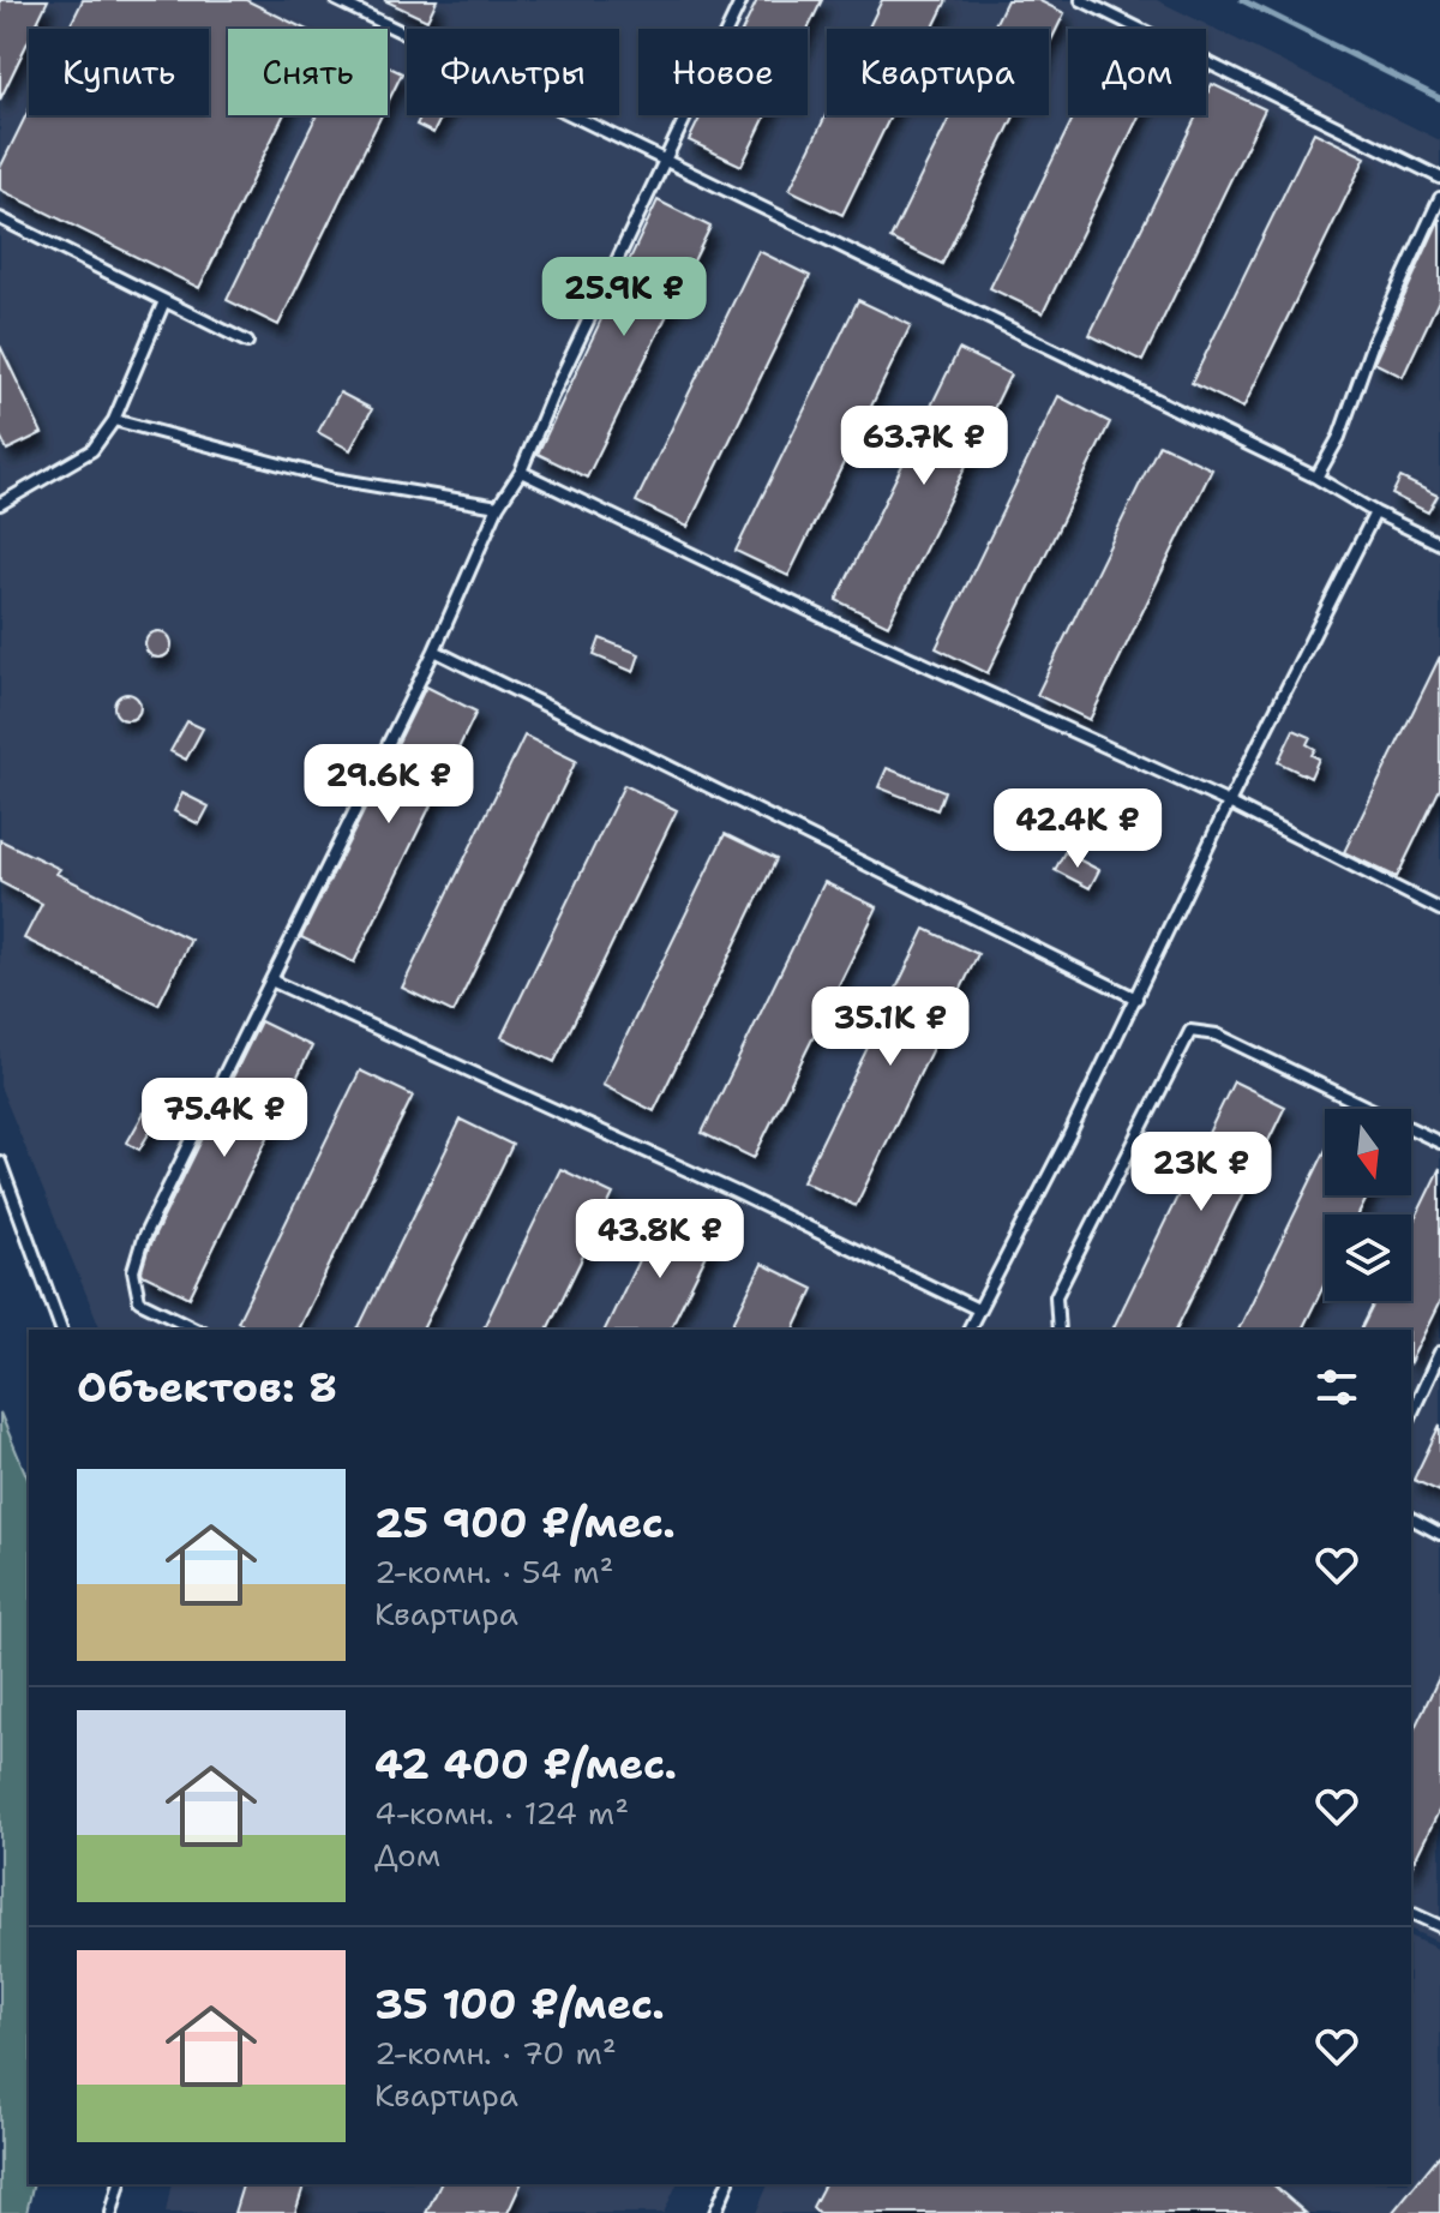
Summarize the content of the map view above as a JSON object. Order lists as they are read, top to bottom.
{
  "north": "bottom",
  "page": {
    "chip": [
      "Купить",
      "Снять",
      "Фильтры",
      "Новое",
      "Квартира",
      "Дом"
    ],
    "price": [
      "25.9K ₽",
      "63.7K ₽",
      "29.6K ₽",
      "42.4K ₽",
      "35.1K ₽",
      "75.4K ₽",
      "23K ₽",
      "43.8K ₽"
    ],
    "heading": "Объектов: 8",
    "list": [
      {
        "name": "25 900 ₽/мес.",
        "note": "2-комн. · 54 m² · Квартира"
      },
      {
        "name": "42 400 ₽/мес.",
        "note": "4-комн. · 124 m² · Дом"
      },
      {
        "name": "35 100 ₽/мес.",
        "note": "2-комн. · 70 m² · Квартира"
      }
    ]
  }
}
